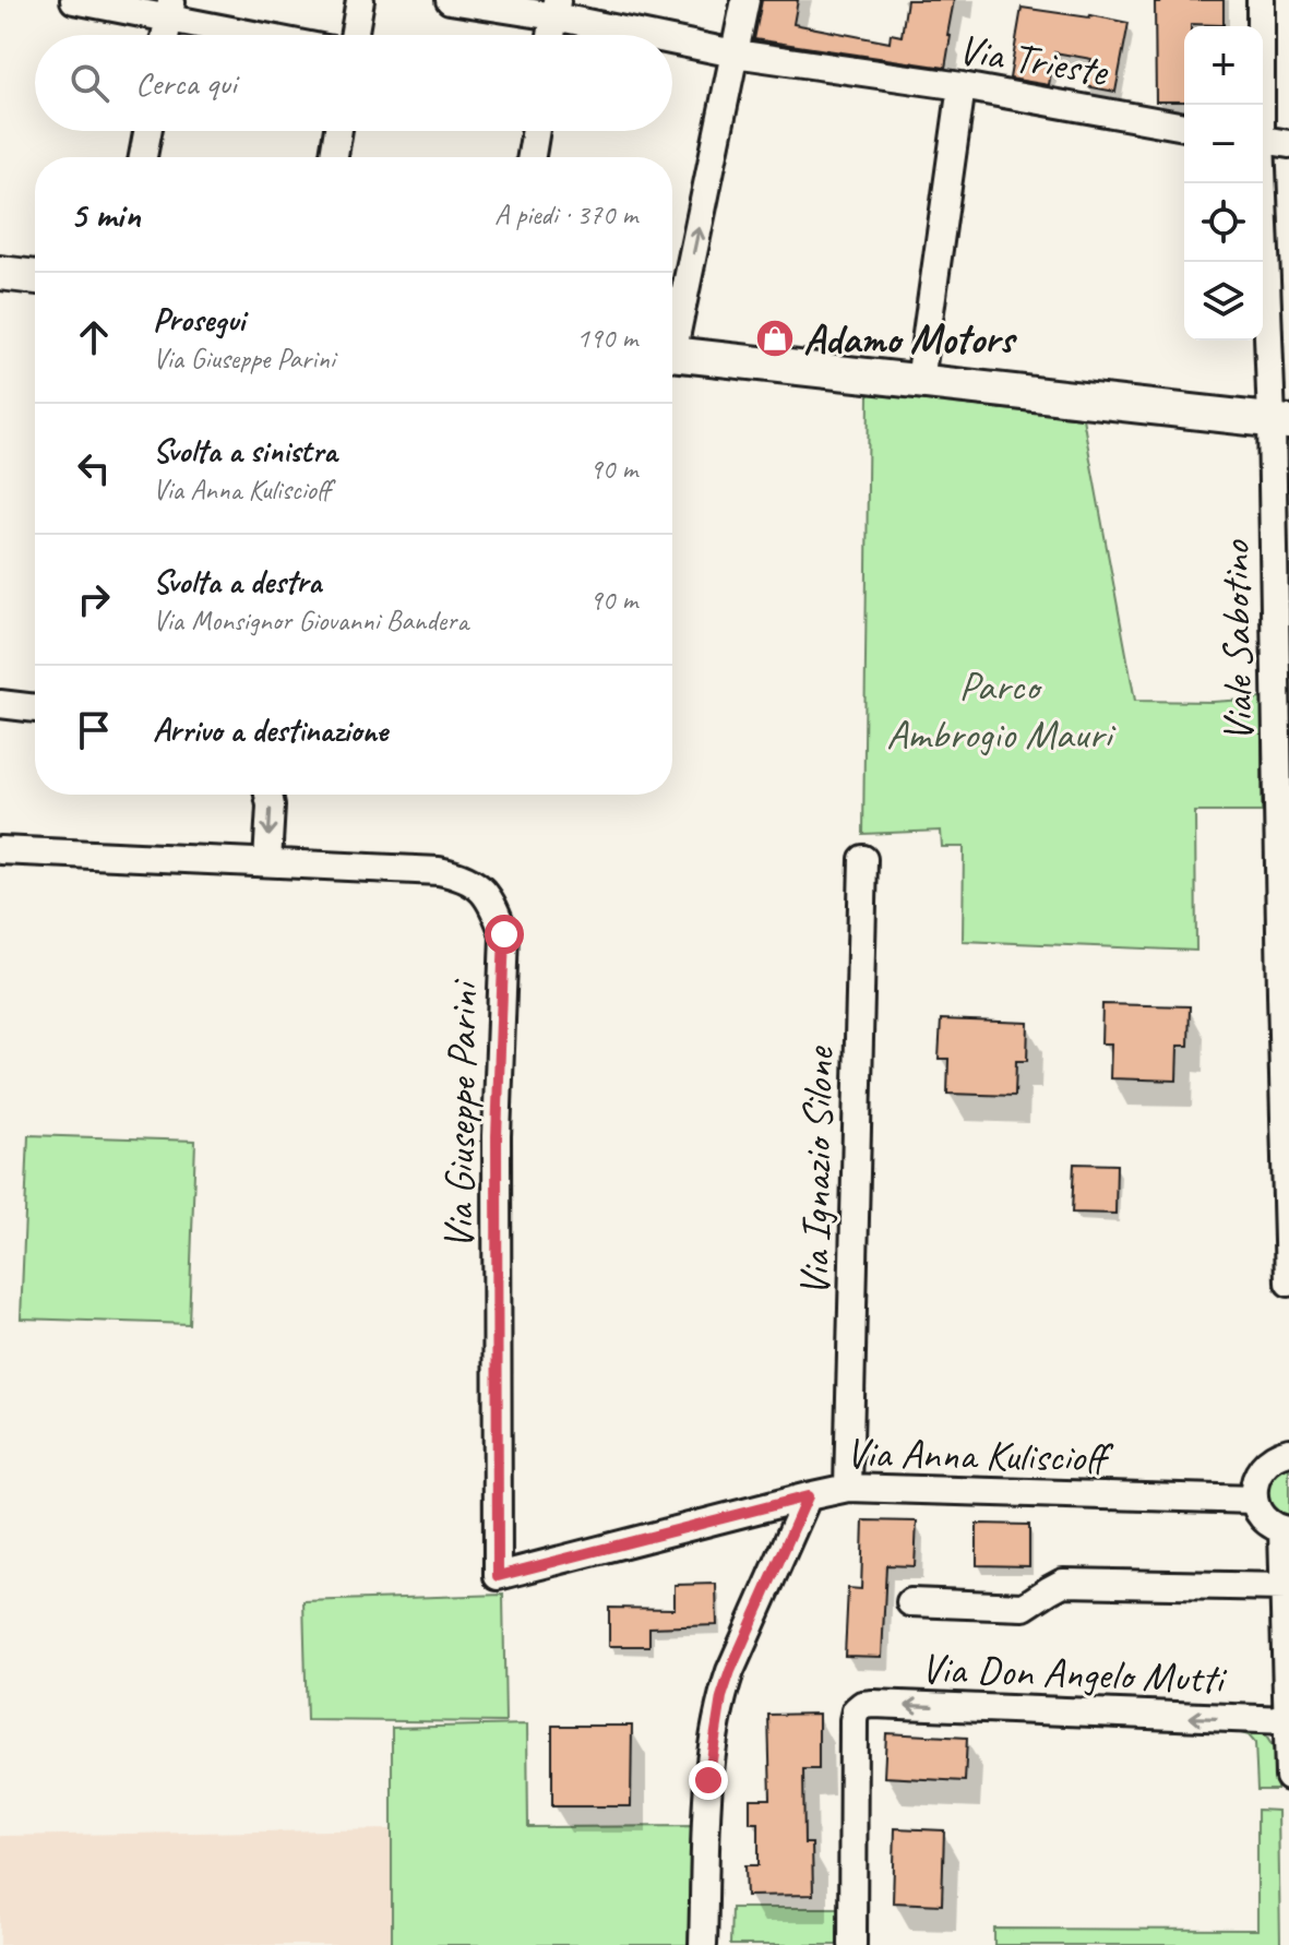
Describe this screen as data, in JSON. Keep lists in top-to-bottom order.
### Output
{
  "streets": {
    "street": [
      "Via Trieste",
      "Viale Sabotino",
      "Via Giuseppe Parini",
      "Via Ignazio Silone",
      "Via Anna Kuliscioff",
      "Via Don Angelo Mutti"
    ]
  },
  "crossings": [
    ["Via Giuseppe Parini", "Via Anna Kuliscioff"],
    ["Via Ignazio Silone", "Via Anna Kuliscioff"]
  ],
  "parks": ["Parco Ambrogio Mauri"],
  "places": {
    "shop": ["Adamo Motors"]
  },
  "page": {
    "map_buttons": ["+", "−"],
    "search": "Cerca qui",
    "heading": ["5 min", "A piedi · 370 m"],
    "list": [
      ["Prosegui", "Via Giuseppe Parini", "190 m"],
      ["Svolta a sinistra", "Via Anna Kuliscioff", "90 m"],
      ["Svolta a destra", "Via Monsignor Giovanni Bandera", "90 m"],
      "Arrivo a destinazione"
    ]
  }
}
